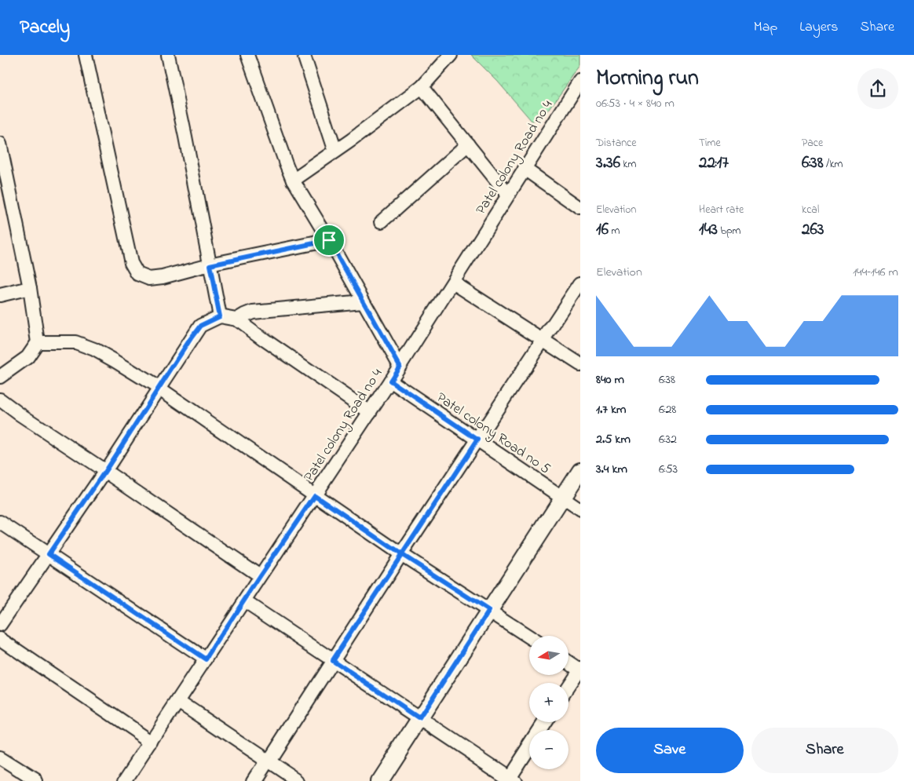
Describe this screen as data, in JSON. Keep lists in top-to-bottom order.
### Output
{
  "streets": {
    "street": ["Patel colony Road no 4", "Patel colony Road no 5"]
  },
  "crossings": [
    ["Patel colony Road no 4", "Patel colony Road no 5"]
  ],
  "north": "left",
  "page": {
    "header": "Pacely",
    "nav": ["Map", "Layers", "Share"],
    "heading": ["Morning run", "06:53 · 4 × 840 m"],
    "stats": [
      ["Distance", "3.36 km"],
      ["Time", "22:17"],
      ["Pace", "6:38 /km"],
      ["Elevation", "16 m"],
      ["Heart rate", "143 bpm"],
      ["kcal", "263"]
    ],
    "chart": ["Elevation", "144–146 m"],
    "list": [
      {
        "name": "840 m",
        "note": "6:38"
      },
      {
        "name": "1.7 km",
        "note": "6:28"
      },
      {
        "name": "2.5 km",
        "note": "6:32"
      },
      {
        "name": "3.4 km",
        "note": "6:53"
      }
    ],
    "map_buttons": ["+", "−"],
    "buttons": ["Save", "Share"]
  }
}
